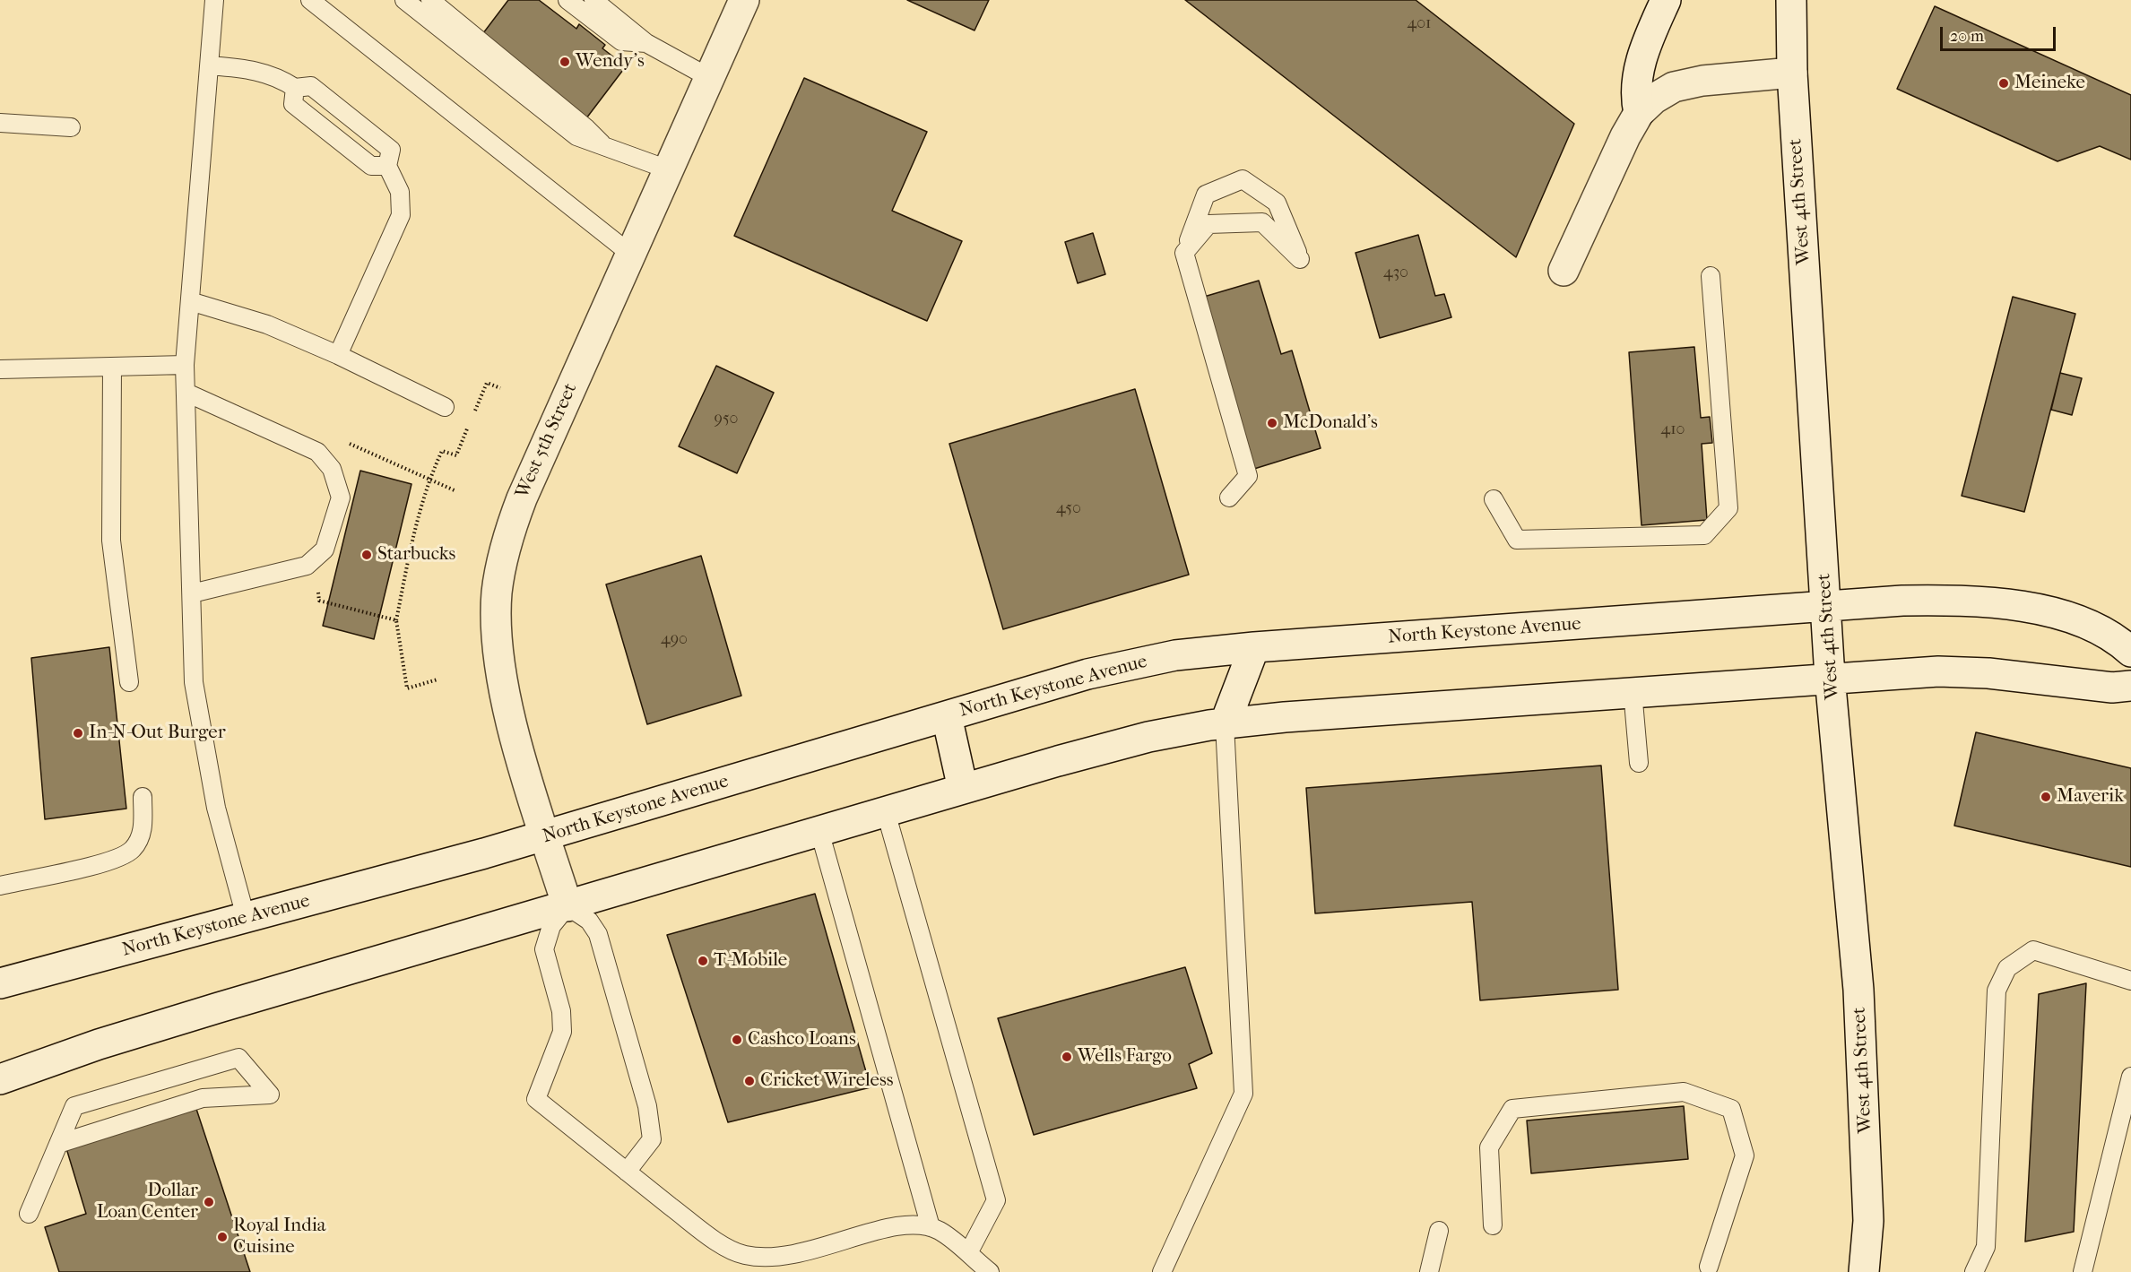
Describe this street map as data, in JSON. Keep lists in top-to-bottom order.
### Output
{
  "streets": {
    "main road": ["West 4th Street", "West 5th Street", "North Keystone Avenue"]
  },
  "crossings": [
    ["West 4th Street", "North Keystone Avenue"],
    ["West 5th Street", "North Keystone Avenue"]
  ],
  "places": [
    "Wendy's",
    "Meineke",
    "McDonald's",
    "Starbucks",
    "In-N-Out Burger",
    "Maverik",
    "T-Mobile",
    "Cashco Loans",
    "Wells Fargo",
    "Cricket Wireless",
    "Dollar Loan Center",
    "Royal India Cuisine"
  ],
  "house_numbers": [
    "401",
    "430",
    "950",
    "410",
    "450",
    "490"
  ],
  "scale_bar": "20 m"
}
